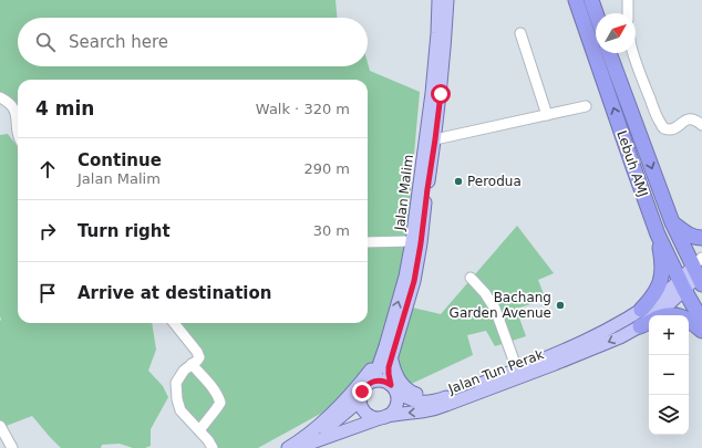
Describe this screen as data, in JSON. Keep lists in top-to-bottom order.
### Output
{
  "streets": {
    "highway": ["Lebuh AMJ"],
    "main road": ["Jalan Malim", "Jalan Tun Perak"]
  },
  "crossings": [
    ["Lebuh AMJ", "Jalan Tun Perak"],
    ["Jalan Malim", "Jalan Tun Perak"]
  ],
  "places": ["Perodua", "Bachang Garden Avenue"],
  "north": "top right",
  "page": {
    "search": "Search here",
    "heading": ["4 min", "Walk · 320 m"],
    "list": [
      ["Continue", "Jalan Malim", "290 m"],
      ["Turn right", "30 m"],
      "Arrive at destination"
    ],
    "map_buttons": ["+", "−"]
  }
}
